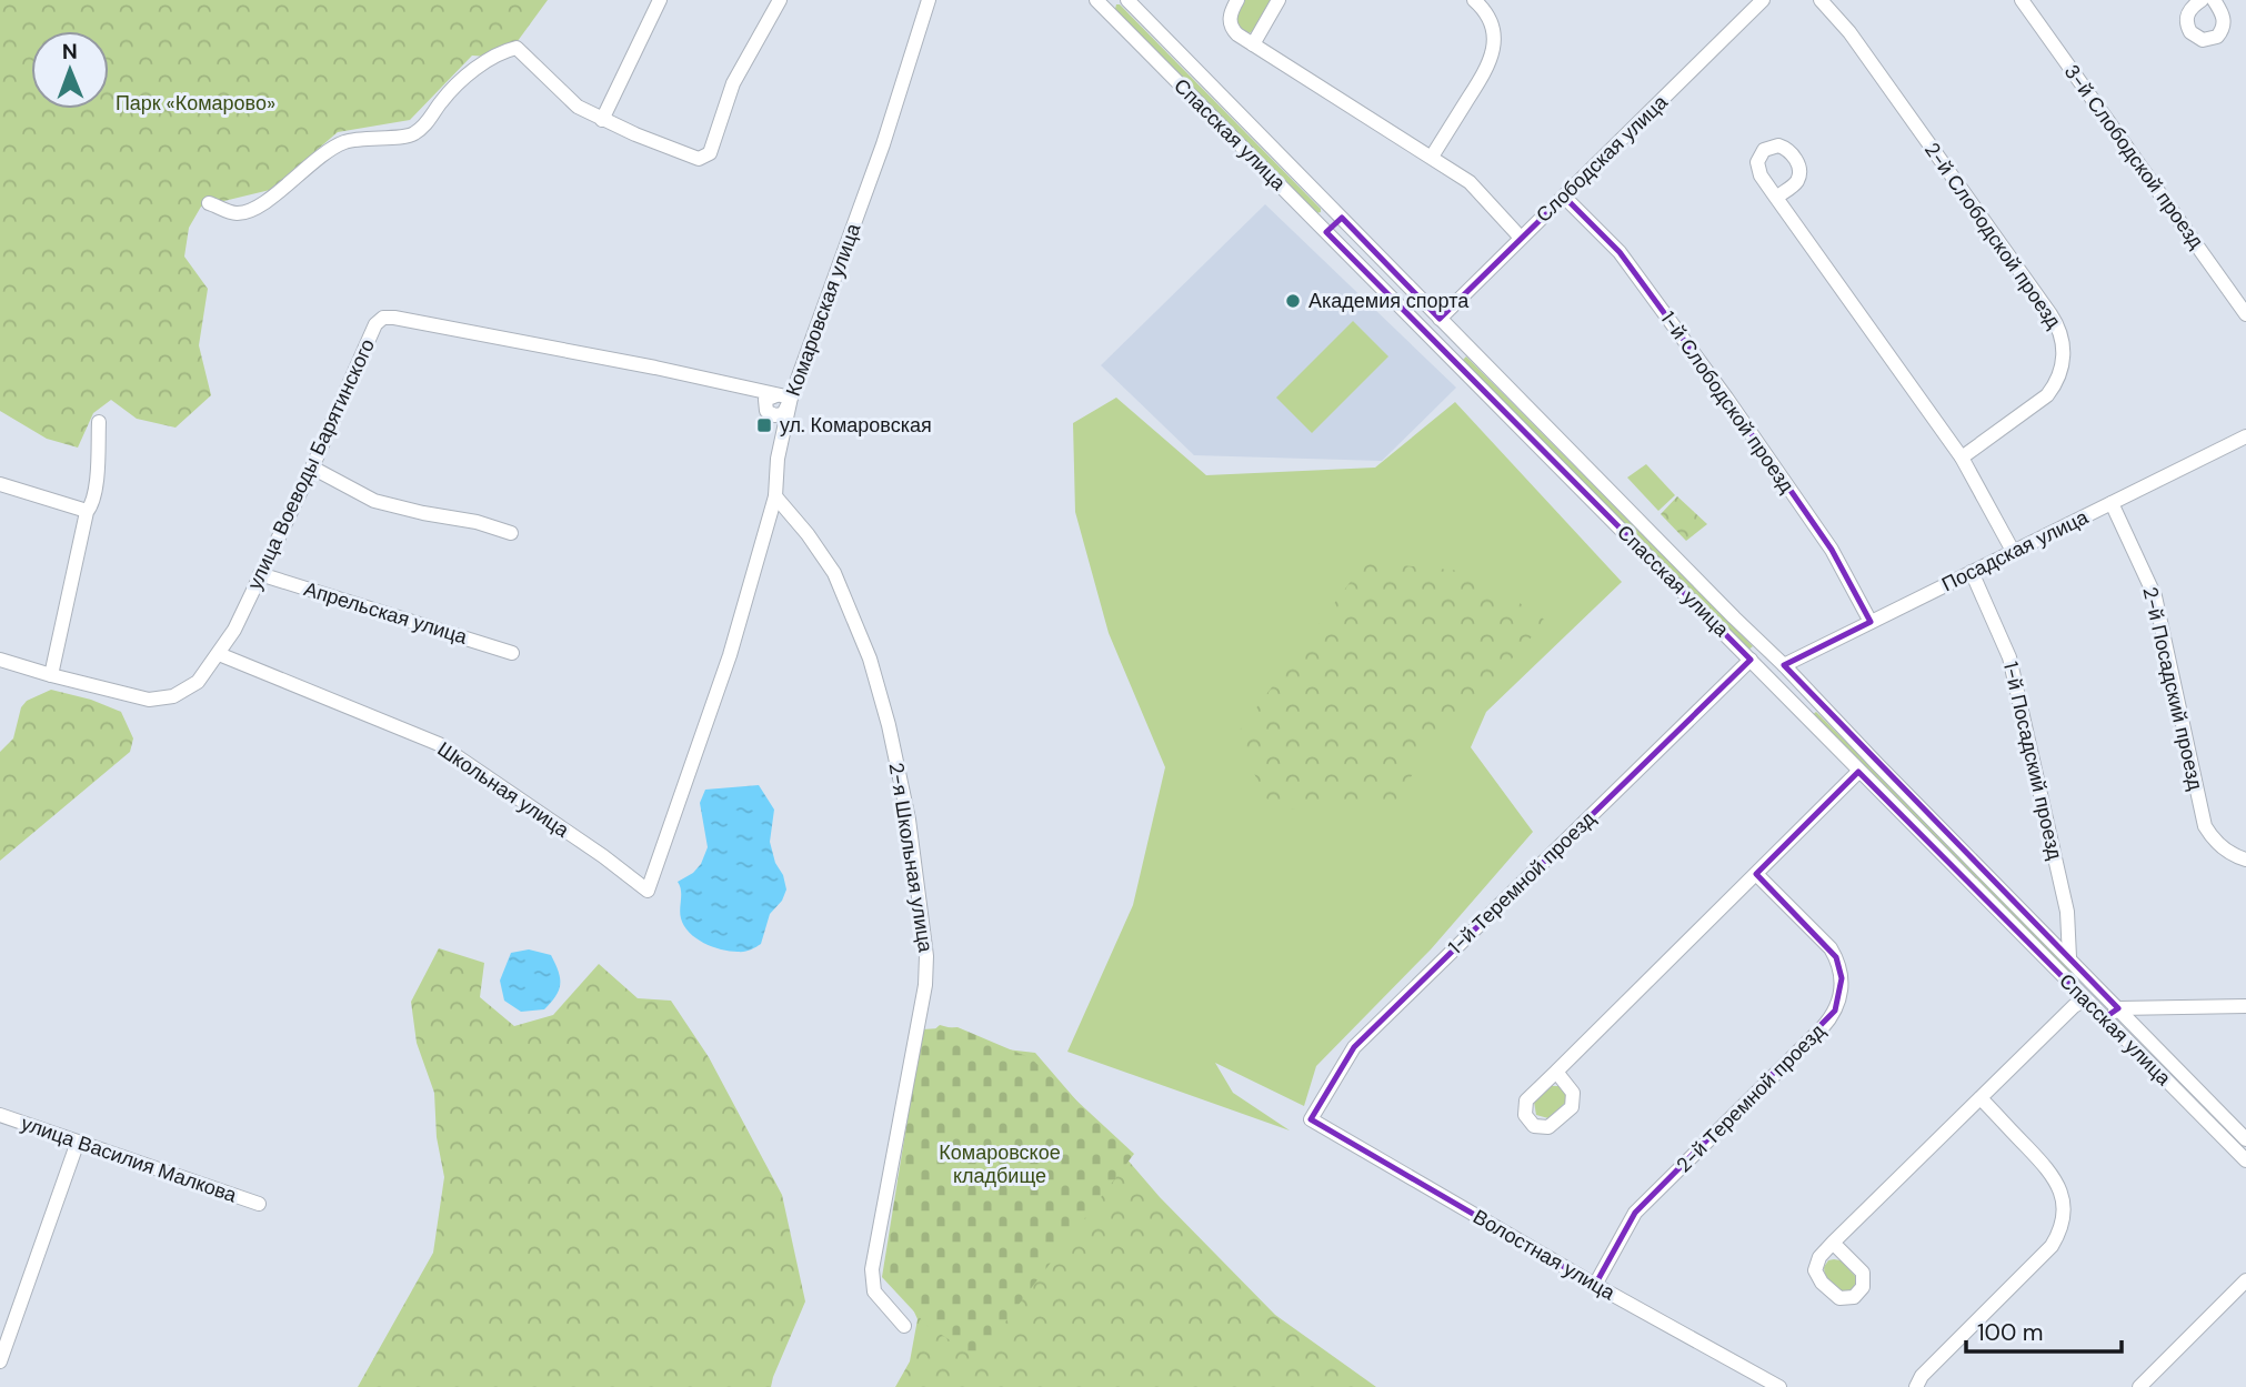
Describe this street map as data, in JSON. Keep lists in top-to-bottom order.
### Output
{
  "streets": {
    "street": [
      "Спасская улица",
      "3-й Слободской проезд",
      "Слободская улица",
      "2-й Слободской проезд",
      "Комаровская улица",
      "1-й Слободской проезд",
      "улица Воеводы Барятинского",
      "Посадская улица",
      "Апрельская улица",
      "2-й Посадский проезд",
      "1-й Посадский проезд",
      "Школьная улица",
      "2-я Школьная улица",
      "1-й Теремной проезд",
      "2-й Теремной проезд",
      "улица Василия Малкова",
      "Волостная улица"
    ]
  },
  "crossings": [
    ["Спасская улица", "Слободская улица"],
    ["Спасская улица", "Посадская улица"],
    ["Спасская улица", "1-й Посадский проезд"],
    ["Спасская улица", "1-й Теремной проезд"],
    ["Слободская улица", "1-й Слободской проезд"],
    ["Комаровская улица", "улица Воеводы Барятинского"],
    ["Комаровская улица", "Школьная улица"],
    ["Комаровская улица", "2-я Школьная улица"],
    ["1-й Слободской проезд", "Посадская улица"],
    ["улица Воеводы Барятинского", "Апрельская улица"],
    ["улица Воеводы Барятинского", "Школьная улица"],
    ["Посадская улица", "2-й Посадский проезд"],
    ["Посадская улица", "1-й Посадский проезд"],
    ["1-й Теремной проезд", "Волостная улица"],
    ["2-й Теремной проезд", "Волостная улица"]
  ],
  "parks": ["Парк «Комарово»", "Комаровское кладбище"],
  "places": {
    "other": ["Академия спорта"],
    "transit": ["ул. Комаровская"]
  },
  "scale_bar": "100 m",
  "north": "top"
}
